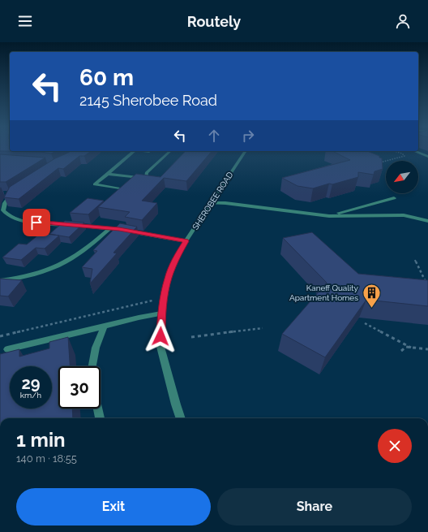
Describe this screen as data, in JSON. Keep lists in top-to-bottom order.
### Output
{
  "streets": {
    "street": ["SHEROBEE ROAD"]
  },
  "places": {
    "building": ["Kaneff Quality Apartment Homes"]
  },
  "north": "bottom left",
  "page": {
    "header": "Routely",
    "turn": ["60 m", "2145 Sherobee Road"],
    "speed": "29 km/h",
    "limit": "30",
    "heading": ["1 min", "140 m · 18:55"],
    "buttons": ["Exit", "Share"]
  }
}
